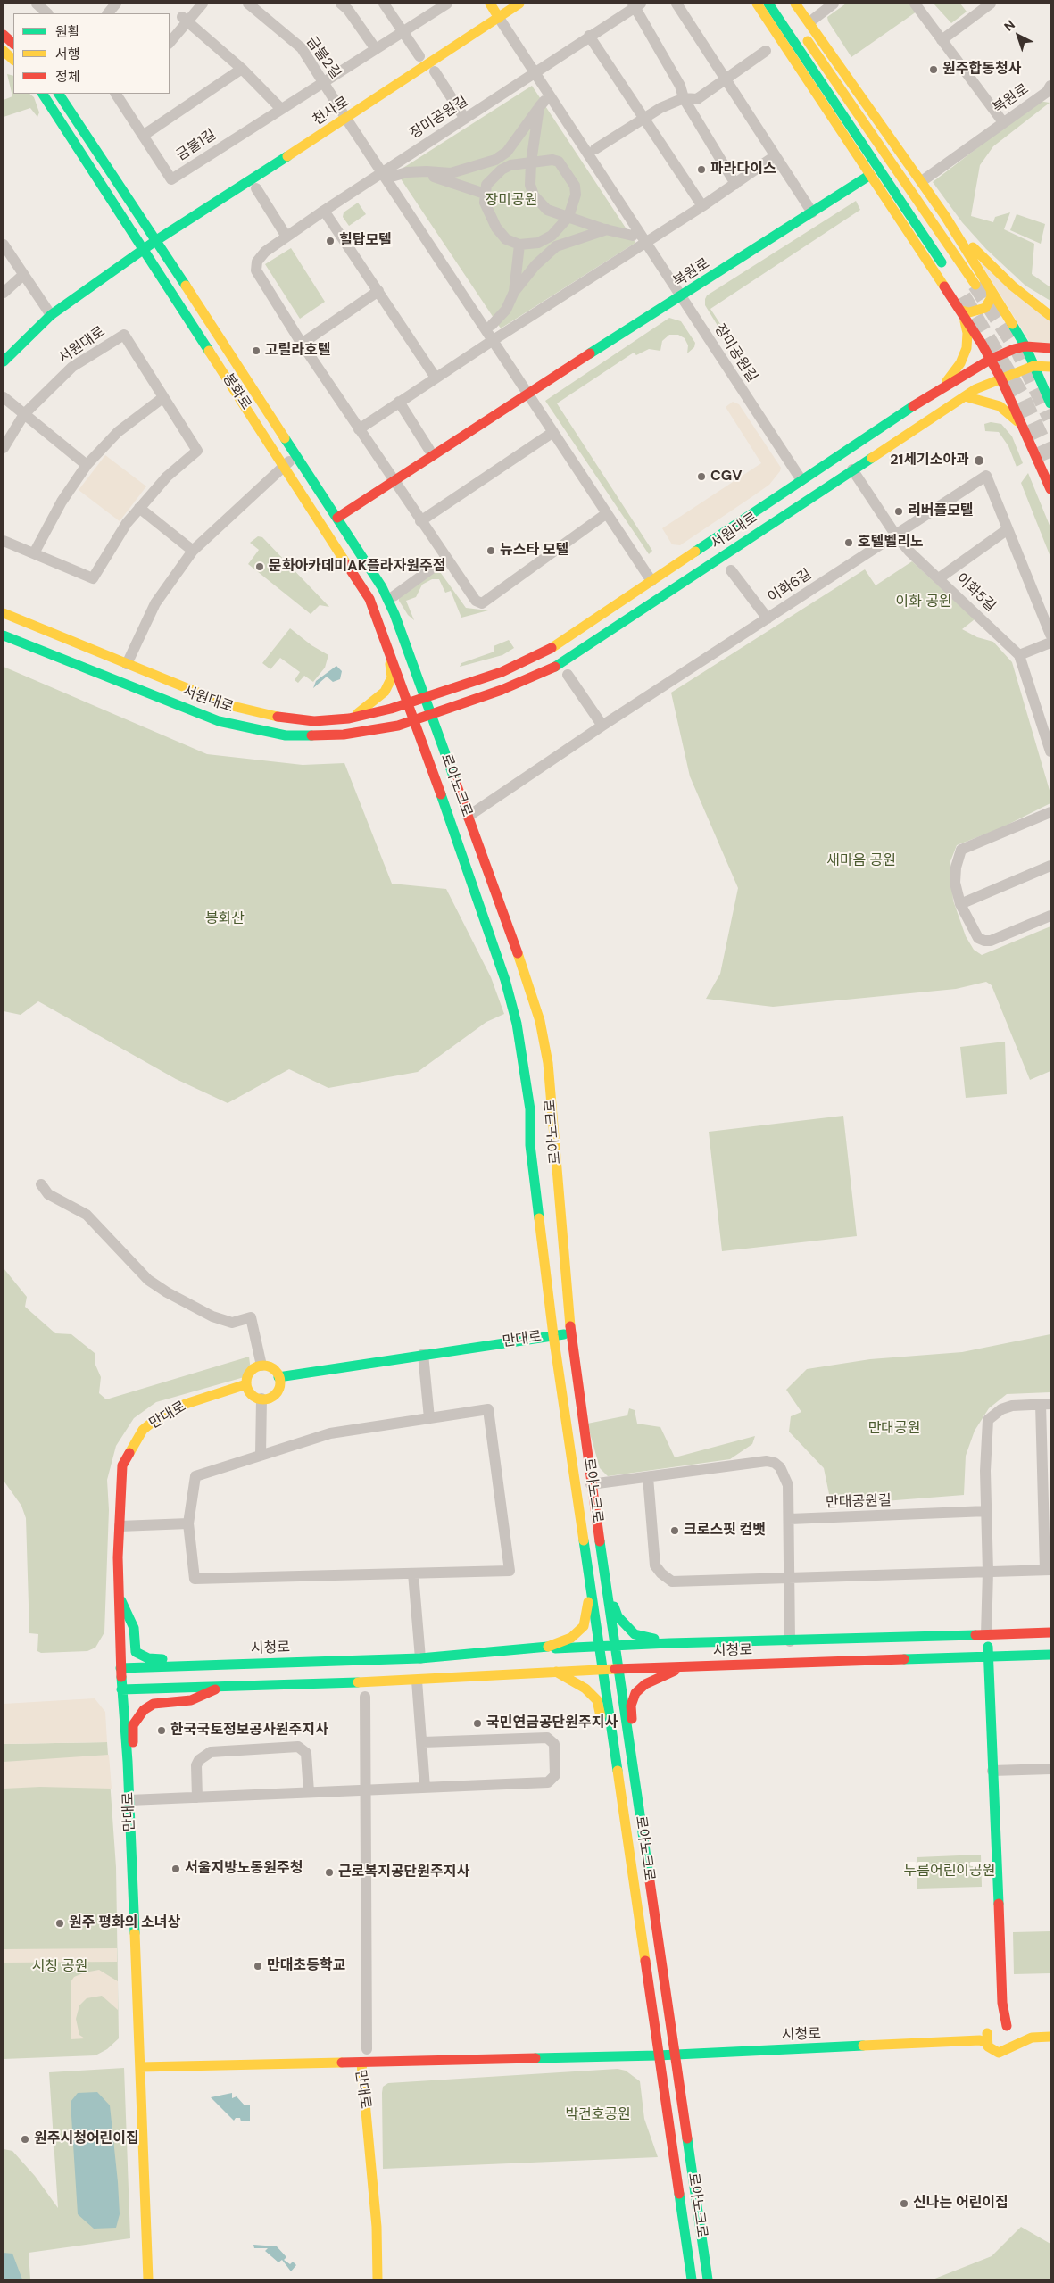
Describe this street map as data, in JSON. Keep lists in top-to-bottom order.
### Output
{
  "streets": {
    "street": [
      "금불2길",
      "북원로",
      "천사로",
      "장미공원길",
      "금불1길",
      "서원대로",
      "봉화로",
      "이화6길",
      "이화5길",
      "로아노크로",
      "만대로",
      "만대공원길",
      "시청로"
    ]
  },
  "crossings": [
    ["금불2길", "천사로"],
    ["금불2길", "금불1길"],
    ["북원로", "장미공원길"],
    ["천사로", "장미공원길"],
    ["천사로", "봉화로"],
    ["장미공원길", "서원대로"],
    ["서원대로", "봉화로"],
    ["서원대로", "이화5길"],
    ["서원대로", "로아노크로"],
    ["봉화로", "로아노크로"],
    ["이화6길", "이화5길"],
    ["이화6길", "로아노크로"],
    ["로아노크로", "만대로"],
    ["로아노크로", "시청로"],
    ["만대로", "시청로"]
  ],
  "parks": [
    "장미공원",
    "이화 공원",
    "새마음 공원",
    "봉화산",
    "만대공원",
    "두름어린이공원",
    "시청 공원",
    "박건호공원"
  ],
  "places": [
    "원주합동청사",
    "파라다이스",
    "힐탑모텔",
    "고릴라호텔",
    "21세기소아과",
    "CGV",
    "리버플모텔",
    "호텔벨리노",
    "뉴스타 모텔",
    "문화아카데미AK플라자원주점",
    "크로스핏 컴뱃",
    "국민연금공단원주지사",
    "한국국토정보공사원주지사",
    "서울지방노동원주청",
    "근로복지공단원주지사",
    "원주 평화의 소녀상",
    "만대초등학교",
    "원주시청어린이집",
    "신나는 어린이집"
  ],
  "legend": ["원활", "서행", "정체"],
  "north": "top left"
}
